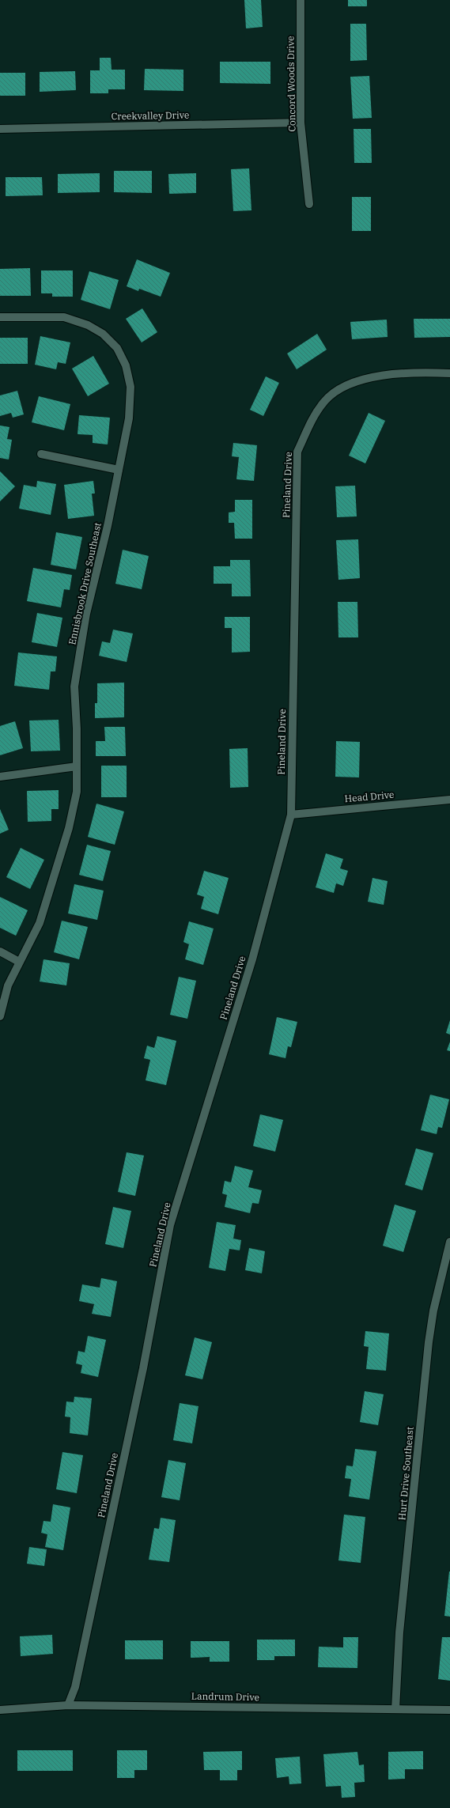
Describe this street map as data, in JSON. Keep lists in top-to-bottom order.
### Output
{
  "streets": {
    "street": [
      "Concord Woods Drive",
      "Creekvalley Drive",
      "Pineland Drive",
      "Ennisbrook Drive Southeast",
      "Head Drive",
      "Hurt Drive Southeast",
      "Landrum Drive"
    ]
  },
  "crossings": [
    ["Concord Woods Drive", "Creekvalley Drive"],
    ["Pineland Drive", "Head Drive"],
    ["Pineland Drive", "Landrum Drive"],
    ["Hurt Drive Southeast", "Landrum Drive"]
  ]
}
